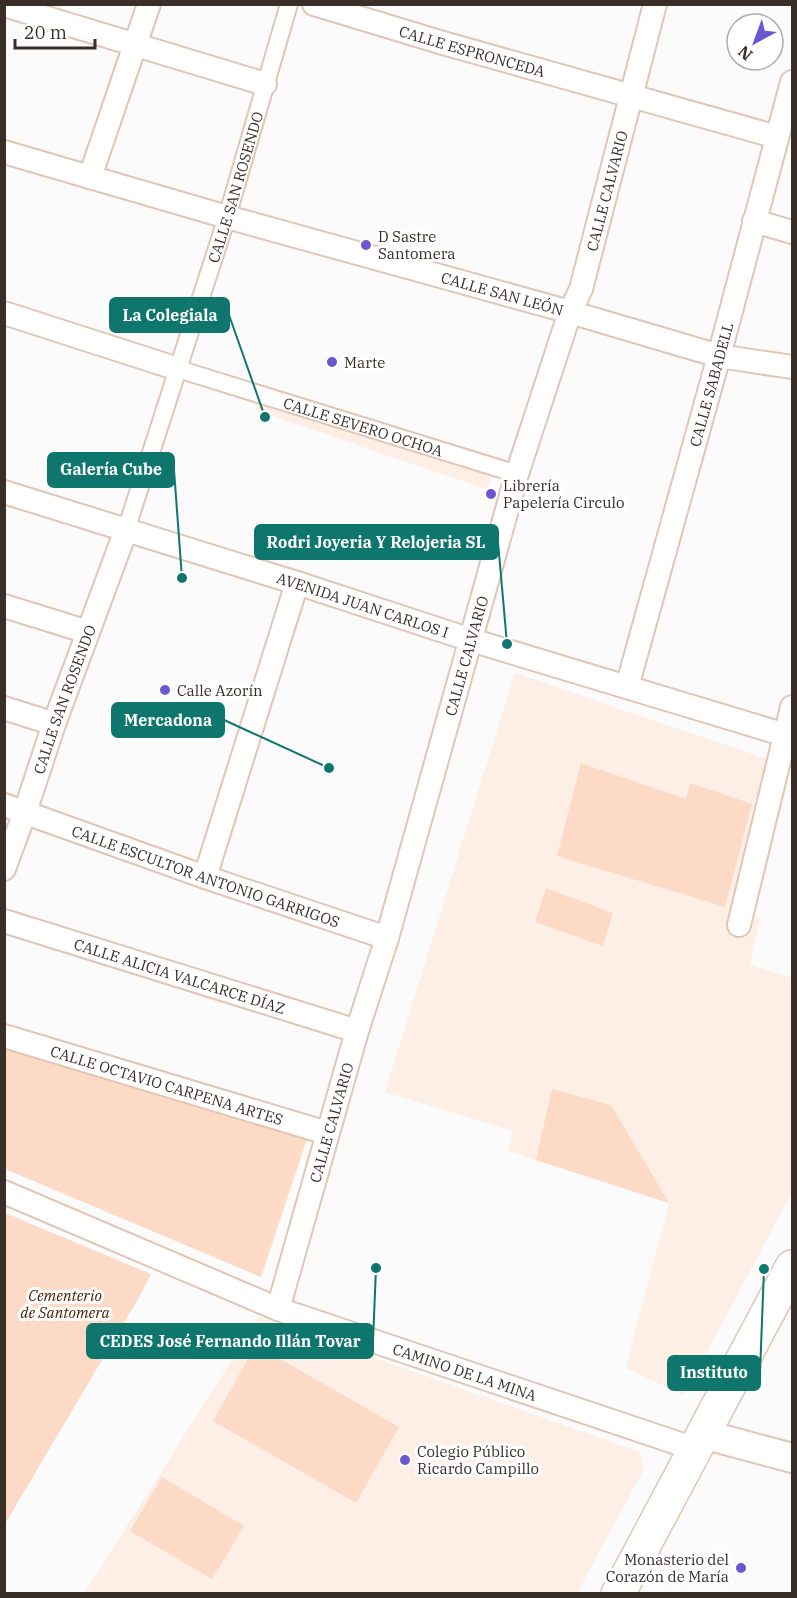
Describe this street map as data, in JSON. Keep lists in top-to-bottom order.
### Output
{
  "streets": {
    "street": [
      "CALLE ESPRONCEDA",
      "CALLE SAN ROSENDO",
      "CALLE CALVARIO",
      "CALLE SAN LEÓN",
      "CALLE SABADELL",
      "CALLE SEVERO OCHOA",
      "AVENIDA JUAN CARLOS I",
      "CALLE ESCULTOR ANTONIO GARRIGOS",
      "CALLE ALICIA VALCARCE DÍAZ",
      "CALLE OCTAVIO CARPENA ARTES",
      "CAMINO DE LA MINA"
    ]
  },
  "crossings": [
    ["CALLE ESPRONCEDA", "CALLE CALVARIO"],
    ["CALLE ESPRONCEDA", "CALLE SABADELL"],
    ["CALLE SAN ROSENDO", "CALLE SAN LEÓN"],
    ["CALLE SAN ROSENDO", "CALLE SEVERO OCHOA"],
    ["CALLE SAN ROSENDO", "AVENIDA JUAN CARLOS I"],
    ["CALLE SAN ROSENDO", "CALLE ESCULTOR ANTONIO GARRIGOS"],
    ["CALLE CALVARIO", "CALLE SAN LEÓN"],
    ["CALLE CALVARIO", "CALLE SEVERO OCHOA"],
    ["CALLE CALVARIO", "AVENIDA JUAN CARLOS I"],
    ["CALLE CALVARIO", "CALLE ESCULTOR ANTONIO GARRIGOS"],
    ["CALLE CALVARIO", "CALLE ALICIA VALCARCE DÍAZ"],
    ["CALLE CALVARIO", "CALLE OCTAVIO CARPENA ARTES"],
    ["CALLE CALVARIO", "CAMINO DE LA MINA"],
    ["CALLE SAN LEÓN", "CALLE SABADELL"],
    ["CALLE SABADELL", "AVENIDA JUAN CARLOS I"]
  ],
  "parks": ["Cementerio de Santomera"],
  "places": [
    "D Sastre Santomera",
    "Marte",
    "La Colegiala",
    "Librería Papelería Circulo",
    "Galería Cube",
    "Rodri Joyeria Y Relojeria SL",
    "Calle Azorín",
    "Mercadona",
    "CEDES José Fernando Illán Tovar",
    "Instituto",
    "Colegio Público Ricardo Campillo",
    "Monasterio del Corazón de María"
  ],
  "scale_bar": "20 m",
  "north": "bottom left"
}
